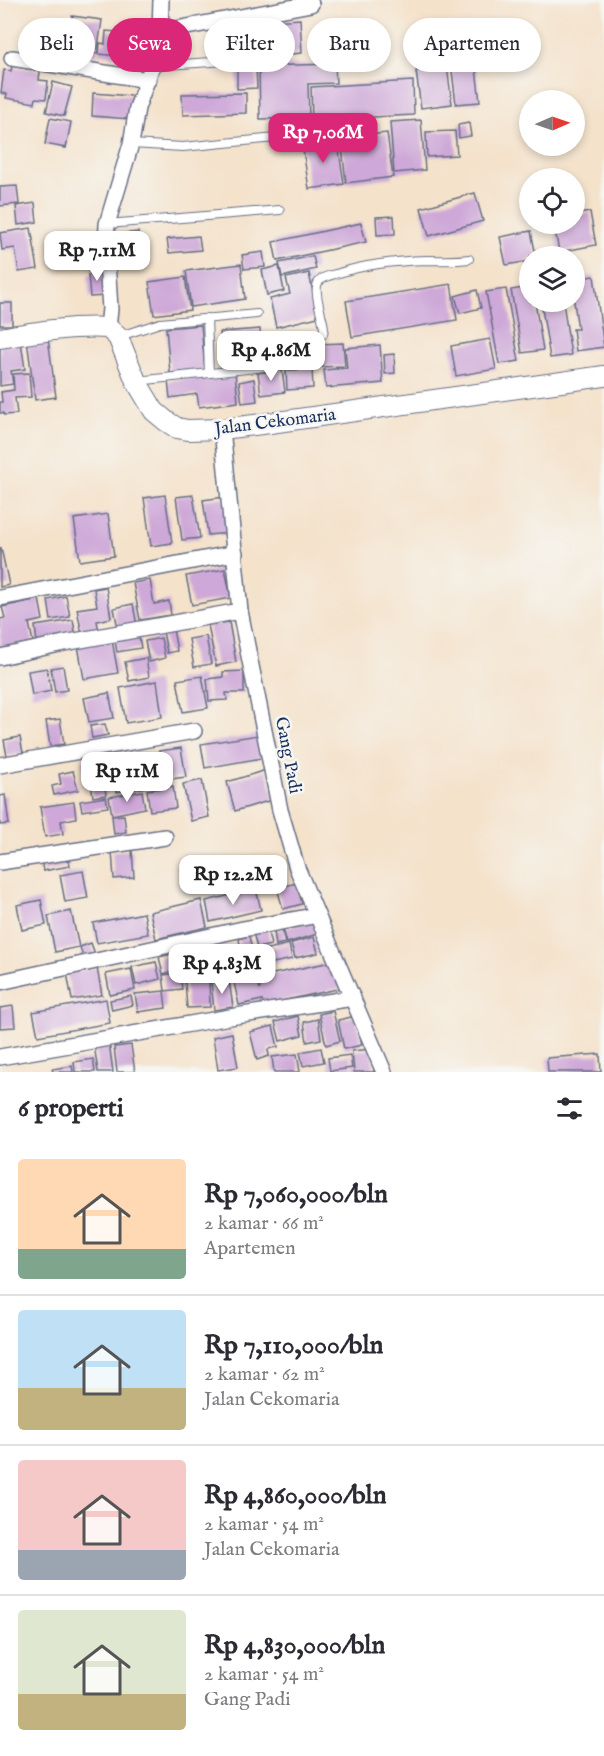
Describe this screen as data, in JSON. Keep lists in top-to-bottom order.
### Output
{
  "streets": {
    "street": ["Jalan Cekomaria", "Gang Padi"]
  },
  "crossings": [
    ["Jalan Cekomaria", "Gang Padi"]
  ],
  "north": "right",
  "page": {
    "chip": [
      "Beli",
      "Sewa",
      "Filter",
      "Baru",
      "Apartemen"
    ],
    "price": [
      "Rp 7.06M",
      "Rp 7.11M",
      "Rp 4.86M",
      "Rp 11M",
      "Rp 12.2M",
      "Rp 4.83M"
    ],
    "heading": "6 properti",
    "list": [
      {
        "name": "Rp 7,060,000/bln",
        "note": "2 kamar · 66 m² · Apartemen"
      },
      {
        "name": "Rp 7,110,000/bln",
        "note": "2 kamar · 62 m² · Jalan Cekomaria"
      },
      {
        "name": "Rp 4,860,000/bln",
        "note": "2 kamar · 54 m² · Jalan Cekomaria"
      },
      {
        "name": "Rp 4,830,000/bln",
        "note": "2 kamar · 54 m² · Gang Padi"
      }
    ]
  }
}
